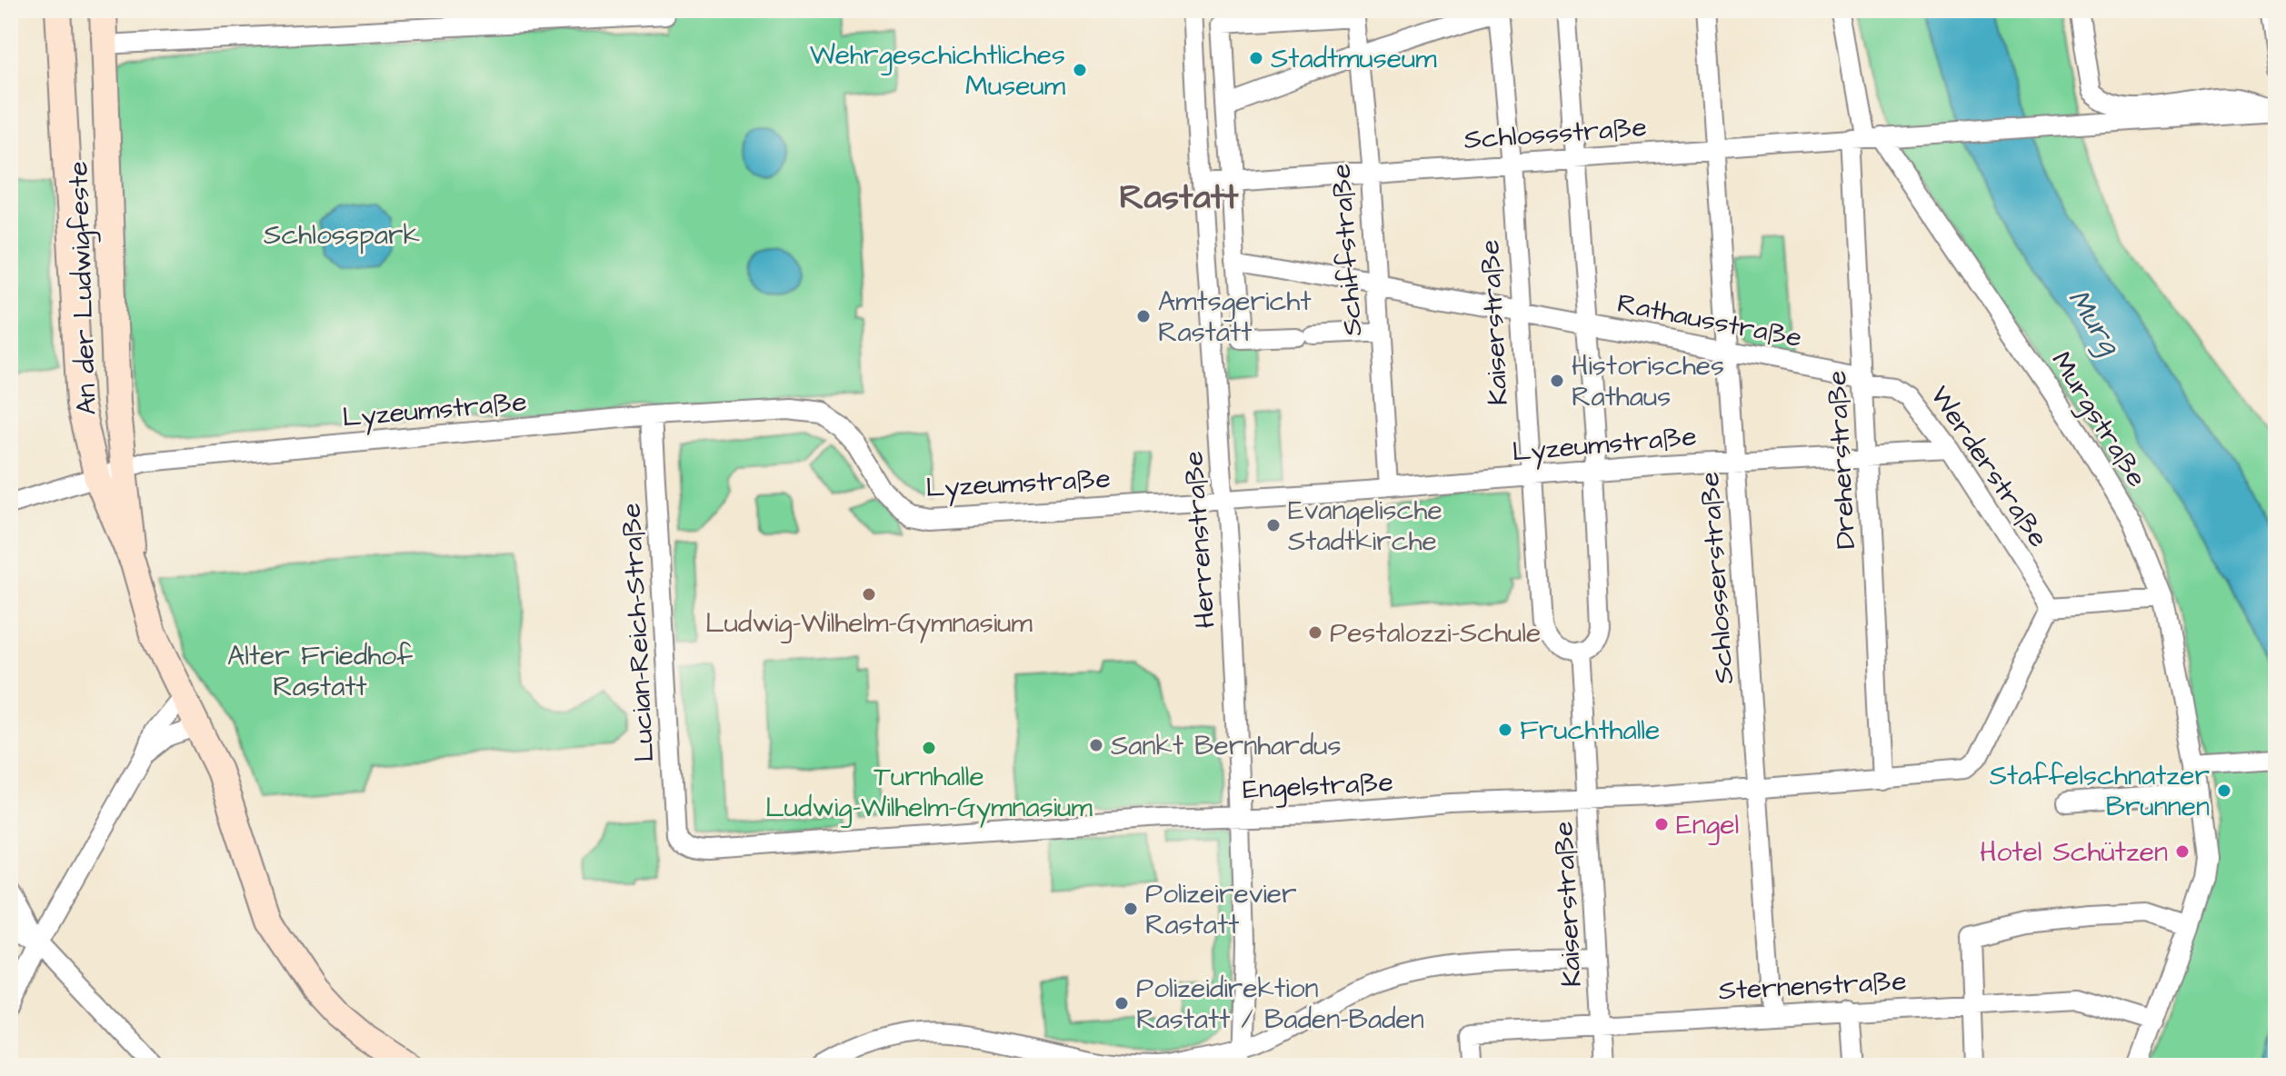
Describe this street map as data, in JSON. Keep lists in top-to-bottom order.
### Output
{
  "streets": {
    "street": [
      "Schlossstraße",
      "Schiffstraße",
      "An der Ludwigfeste",
      "Rathausstraße",
      "Kaiserstraße",
      "Lyzeumstraße",
      "Murgstraße",
      "Dreherstraße",
      "Werderstraße",
      "Herrenstraße",
      "Schlosserstraße",
      "Lucian-Reich-Straße",
      "Engelstraße",
      "Sternenstraße"
    ]
  },
  "crossings": [
    ["Schlossstraße", "Schiffstraße"],
    ["Schlossstraße", "Kaiserstraße"],
    ["Schlossstraße", "Murgstraße"],
    ["Schlossstraße", "Dreherstraße"],
    ["Schlossstraße", "Herrenstraße"],
    ["Schlossstraße", "Schlosserstraße"],
    ["Schiffstraße", "Lyzeumstraße"],
    ["An der Ludwigfeste", "Lyzeumstraße"],
    ["Rathausstraße", "Kaiserstraße"],
    ["Rathausstraße", "Dreherstraße"],
    ["Rathausstraße", "Werderstraße"],
    ["Rathausstraße", "Schlosserstraße"],
    ["Kaiserstraße", "Lyzeumstraße"],
    ["Kaiserstraße", "Engelstraße"],
    ["Kaiserstraße", "Sternenstraße"],
    ["Lyzeumstraße", "Dreherstraße"],
    ["Lyzeumstraße", "Werderstraße"],
    ["Lyzeumstraße", "Herrenstraße"],
    ["Lyzeumstraße", "Schlosserstraße"],
    ["Lyzeumstraße", "Lucian-Reich-Straße"],
    ["Murgstraße", "Dreherstraße"],
    ["Murgstraße", "Sternenstraße"],
    ["Dreherstraße", "Werderstraße"],
    ["Dreherstraße", "Engelstraße"],
    ["Werderstraße", "Engelstraße"],
    ["Herrenstraße", "Engelstraße"],
    ["Schlosserstraße", "Engelstraße"],
    ["Schlosserstraße", "Sternenstraße"],
    ["Lucian-Reich-Straße", "Engelstraße"]
  ],
  "districts": ["Rastatt"],
  "water": ["Murg"],
  "parks": ["Schlosspark", "Alter Friedhof Rastatt"],
  "places": [
    "Stadtmuseum",
    "Wehrgeschichtliches Museum",
    "Amtsgericht Rastatt",
    "Historisches Rathaus",
    "Evangelische Stadtkirche",
    "Ludwig-Wilhelm-Gymnasium",
    "Pestalozzi-Schule",
    "Fruchthalle",
    "Sankt Bernhardus",
    "Turnhalle Ludwig-Wilhelm-Gymnasium",
    "Staffelschnatzer Brunnen",
    "Engel",
    "Hotel Schützen",
    "Polizeirevier Rastatt",
    "Polizeidirektion Rastatt / Baden-Baden"
  ]
}
